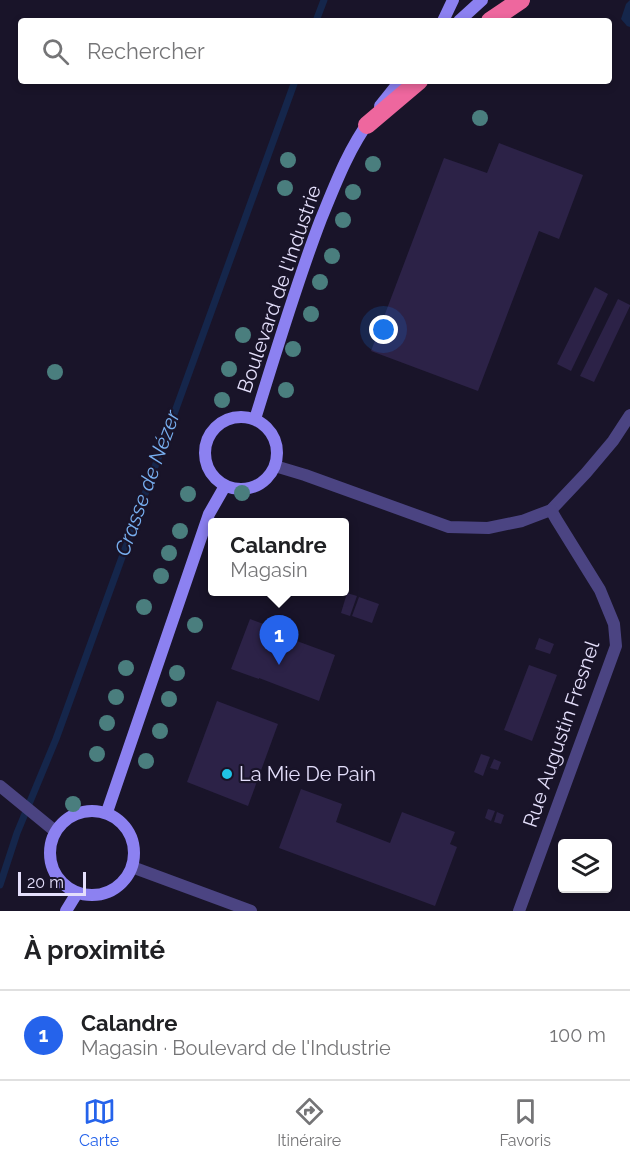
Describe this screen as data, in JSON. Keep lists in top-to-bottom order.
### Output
{
  "streets": {
    "street": ["Boulevard de l'Industrie", "Rue Augustin Fresnel"]
  },
  "water": ["Crasse de Nézer"],
  "places": ["La Mie De Pain"],
  "scale_bar": "20 m",
  "page": {
    "search": "Rechercher",
    "popup": ["Calandre", "Magasin"],
    "pins": "1",
    "scale": "20 m",
    "heading": "À proximité",
    "list": [
      {
        "mark": "1",
        "name": "Calandre",
        "note": "Magasin · Boulevard de l'Industrie",
        "value": "100 m"
      }
    ],
    "nav": ["Carte", "Itinéraire", "Favoris"]
  }
}
